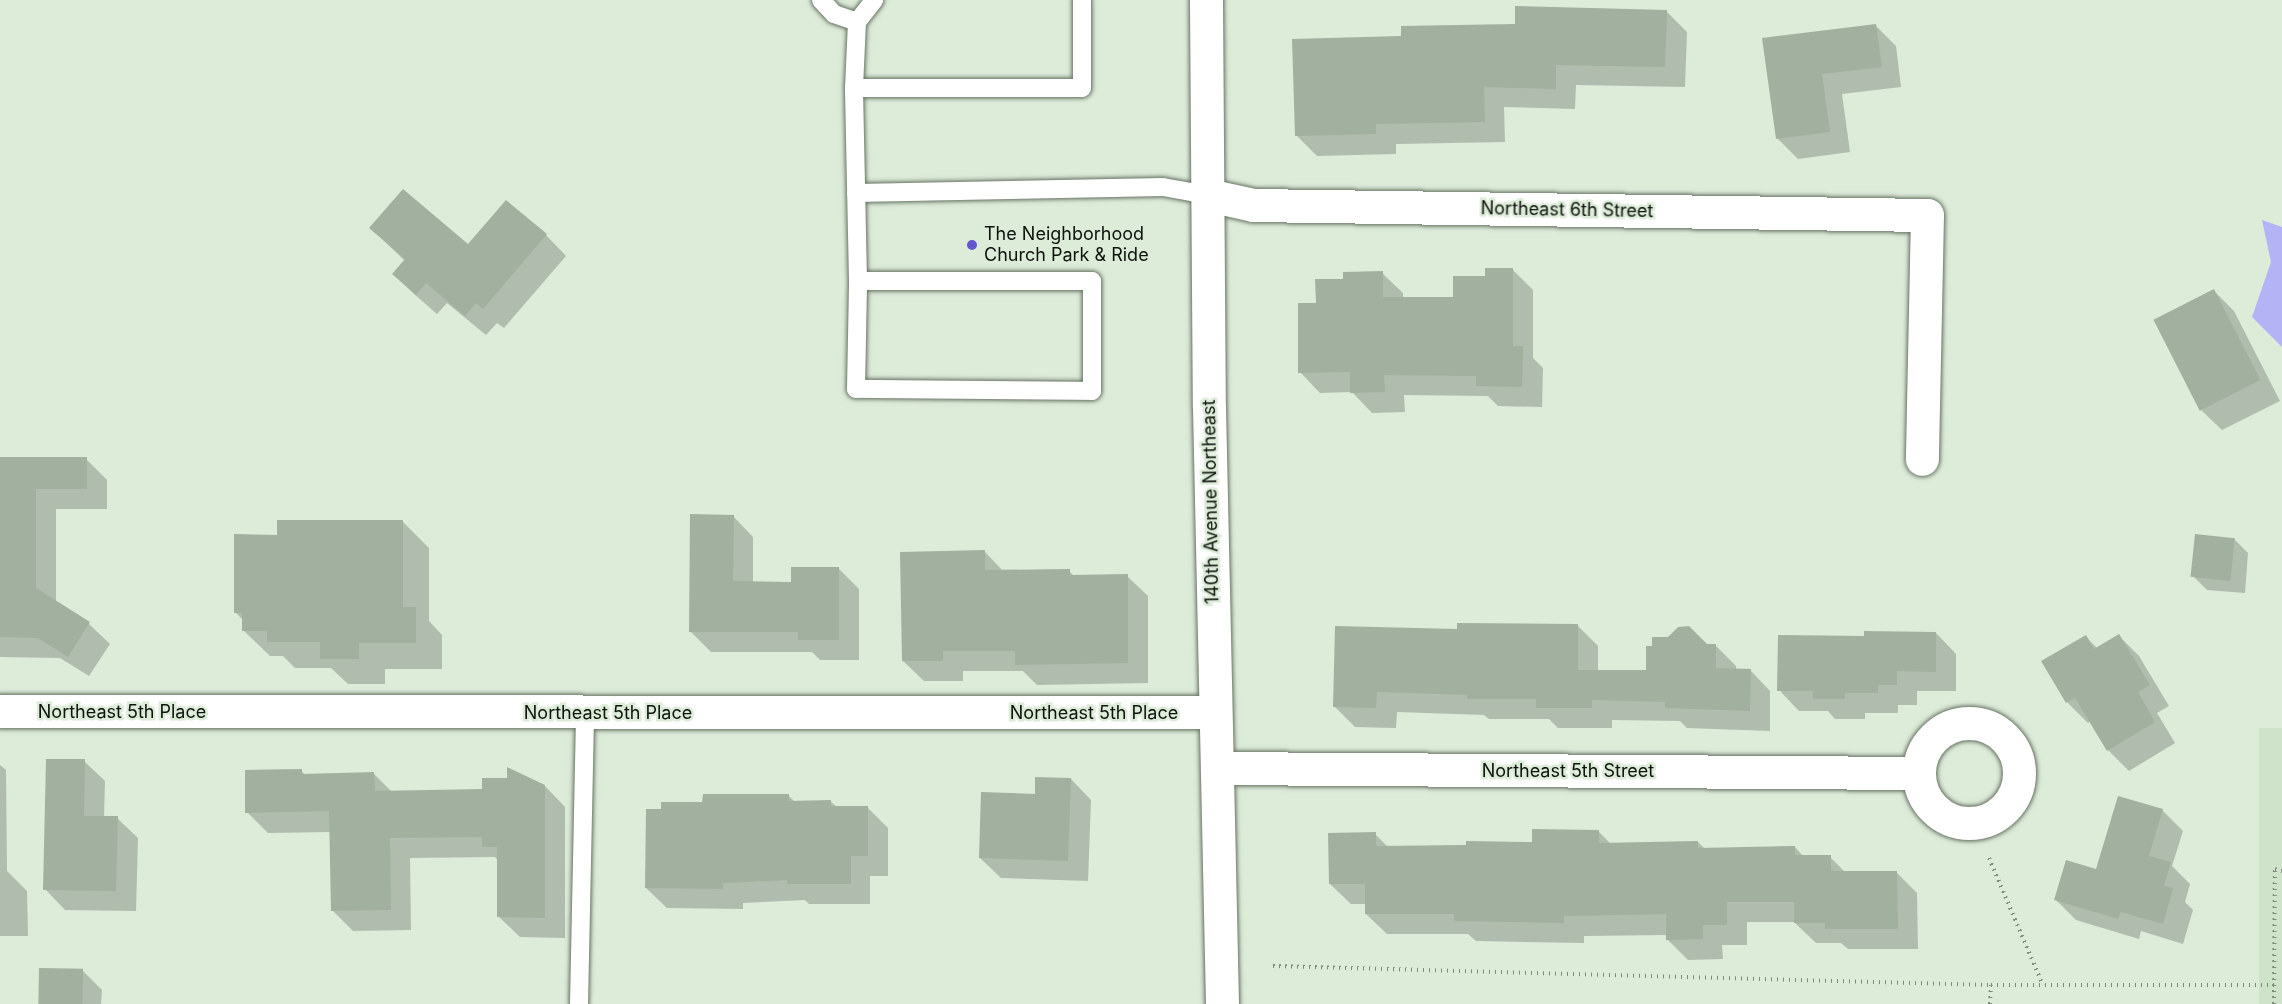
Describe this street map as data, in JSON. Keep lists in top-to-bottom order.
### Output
{
  "streets": {
    "street": [
      "Northeast 6th Street",
      "140th Avenue Northeast",
      "Northeast 5th Place",
      "Northeast 5th Street"
    ]
  },
  "crossings": [
    ["Northeast 6th Street", "140th Avenue Northeast"],
    ["140th Avenue Northeast", "Northeast 5th Place"],
    ["140th Avenue Northeast", "Northeast 5th Street"]
  ],
  "places": ["The Neighborhood Church Park & Ride"]
}
